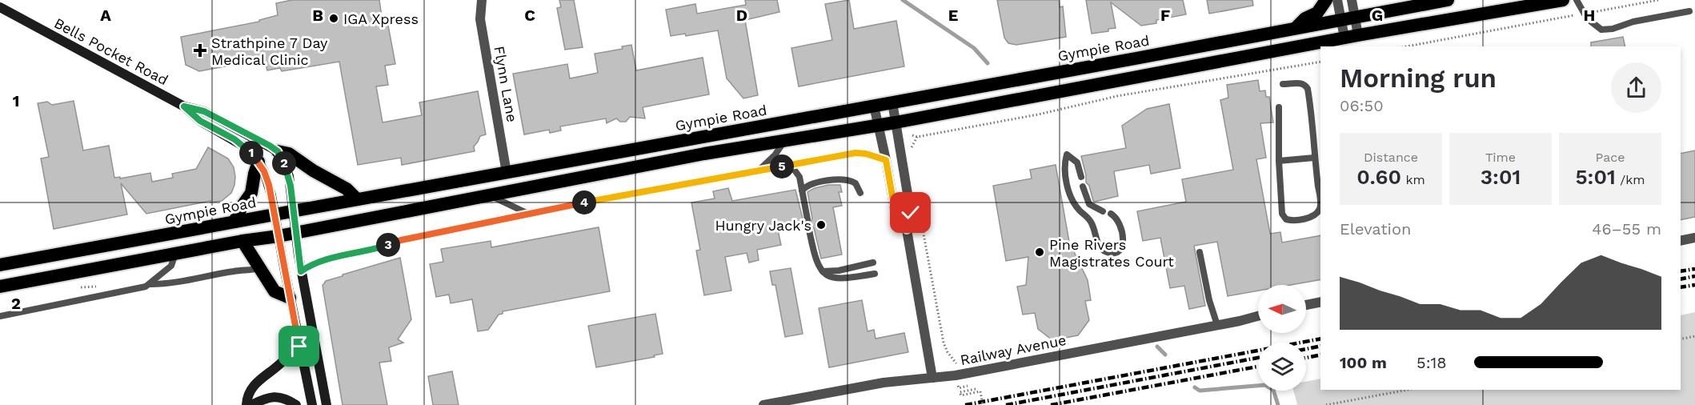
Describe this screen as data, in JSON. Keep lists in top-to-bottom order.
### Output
{
  "streets": {
    "highway": ["Gympie Road"],
    "main road": ["Bells Pocket Road"],
    "street": ["Flynn Lane", "Railway Avenue"]
  },
  "crossings": [
    ["Gympie Road", "Bells Pocket Road"],
    ["Gympie Road", "Flynn Lane"]
  ],
  "places": {
    "other": ["IGA Xpress", "Hungry Jack's", "Pine Rivers Magistrates Court"],
    "health": ["Strathpine 7 Day Medical Clinic"]
  },
  "north": "left",
  "page": {
    "heading": ["Morning run", "06:50"],
    "stats": [
      ["Distance", "0.60 km"],
      ["Time", "3:01"],
      ["Pace", "5:01 /km"]
    ],
    "pins": [
      "1",
      "2",
      "5",
      "4",
      "3"
    ],
    "chart": ["Elevation", "46–55 m"],
    "list": [
      {
        "name": "100 m",
        "note": "5:18"
      }
    ]
  },
  "grid": {
    "columns": [
      "A",
      "B",
      "C",
      "D",
      "E",
      "F",
      "G",
      "H"
    ],
    "rows": ["1", "2"]
  }
}
